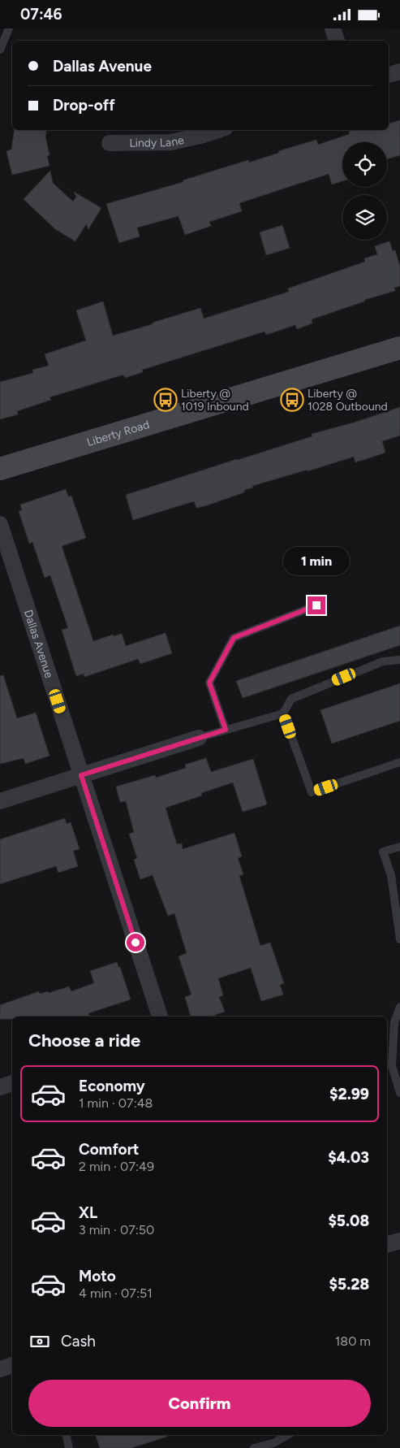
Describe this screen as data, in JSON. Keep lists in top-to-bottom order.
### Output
{
  "streets": {
    "main road": ["Liberty Road"],
    "street": ["Lindy Lane", "Dallas Avenue"]
  },
  "places": {
    "bus stop": ["Liberty @ 1019 Inbound", "Liberty @ 1028 Outbound"]
  },
  "page": {
    "status": "07:46",
    "banner": ["Dallas Avenue", "Drop-off"],
    "bubble": "1 min",
    "heading": "Choose a ride",
    "list": [
      {
        "name": "Economy",
        "note": "1 min · 07:48",
        "value": "$2.99"
      },
      {
        "name": "Comfort",
        "note": "2 min · 07:49",
        "value": "$4.03"
      },
      {
        "name": "XL",
        "note": "3 min · 07:50",
        "value": "$5.08"
      },
      {
        "name": "Moto",
        "note": "4 min · 07:51",
        "value": "$5.28"
      }
    ],
    "pay": ["Cash", "180 m"],
    "buttons": "Confirm"
  }
}
